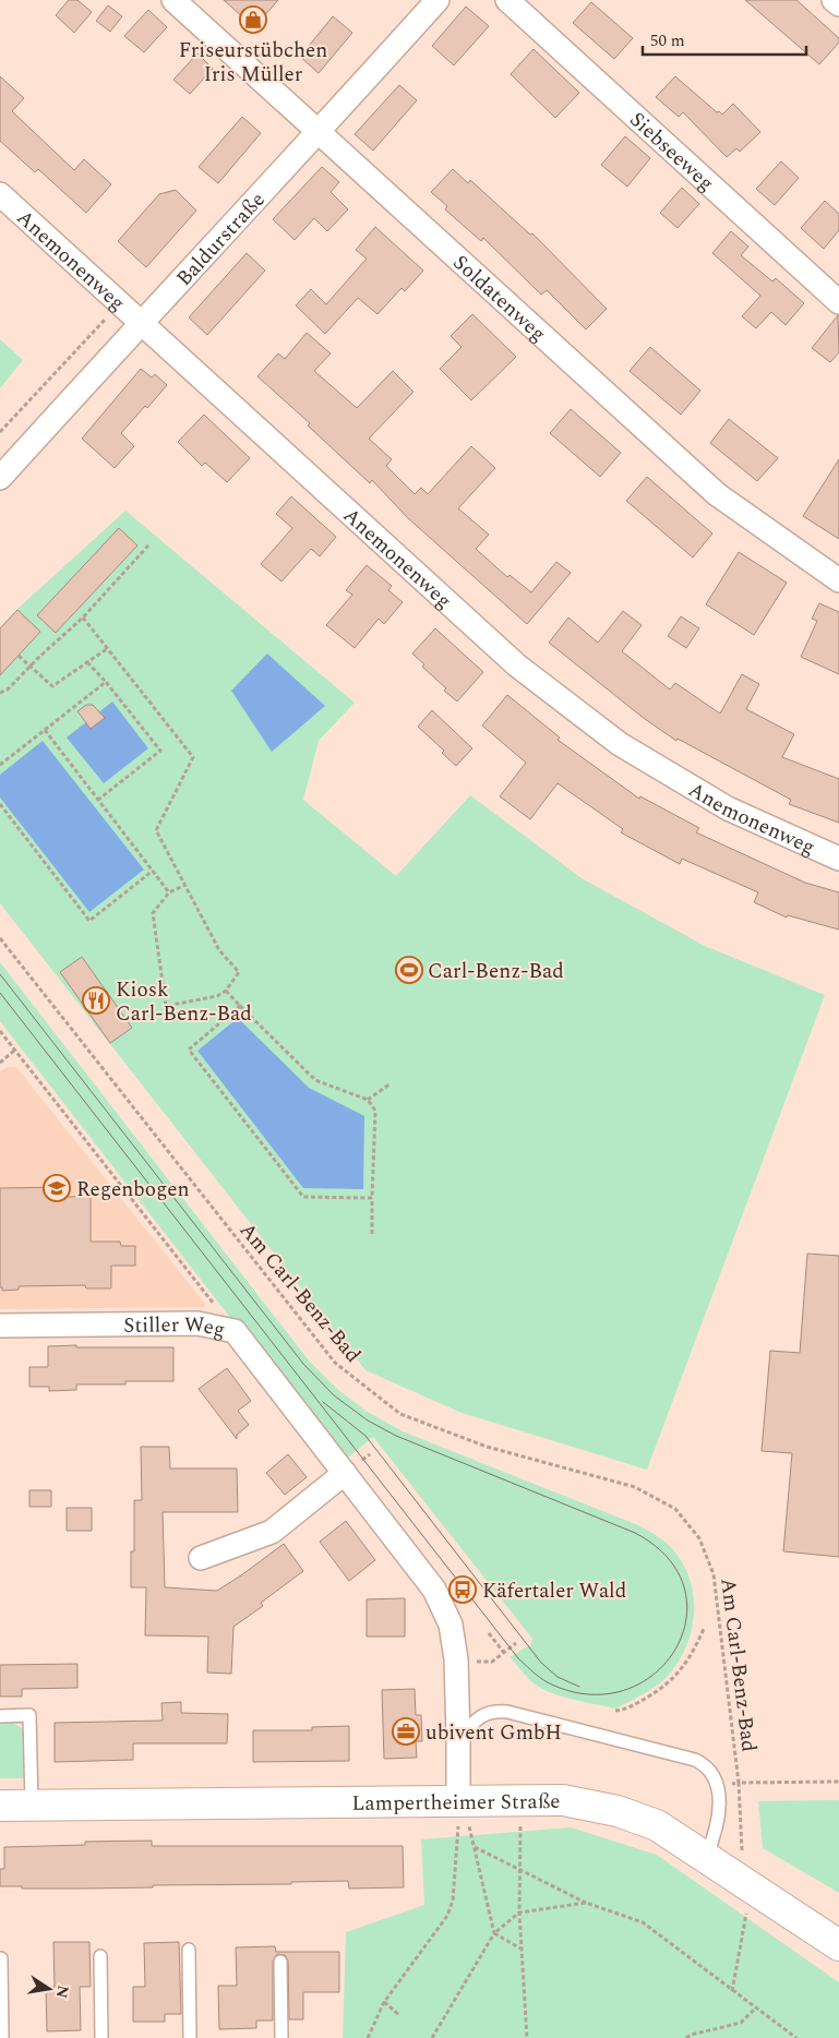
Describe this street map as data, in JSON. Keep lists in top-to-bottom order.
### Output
{
  "streets": {
    "street": [
      "Siebseeweg",
      "Baldurstraße",
      "Anemonenweg",
      "Soldatenweg",
      "Stiller Weg",
      "Lampertheimer Straße"
    ],
    "path": ["Am Carl-Benz-Bad"]
  },
  "crossings": [
    ["Baldurstraße", "Anemonenweg"],
    ["Baldurstraße", "Soldatenweg"],
    ["Stiller Weg", "Lampertheimer Straße"]
  ],
  "places": {
    "shop": ["Friseurstübchen Iris Müller"],
    "sports": ["Carl-Benz-Bad"],
    "restaurant": ["Kiosk Carl-Benz-Bad"],
    "school or university": ["Regenbogen"],
    "bus stop": ["Käfertaler Wald"],
    "office": ["ubivent GmbH"]
  },
  "scale_bar": "50 m",
  "north": "right"
}
